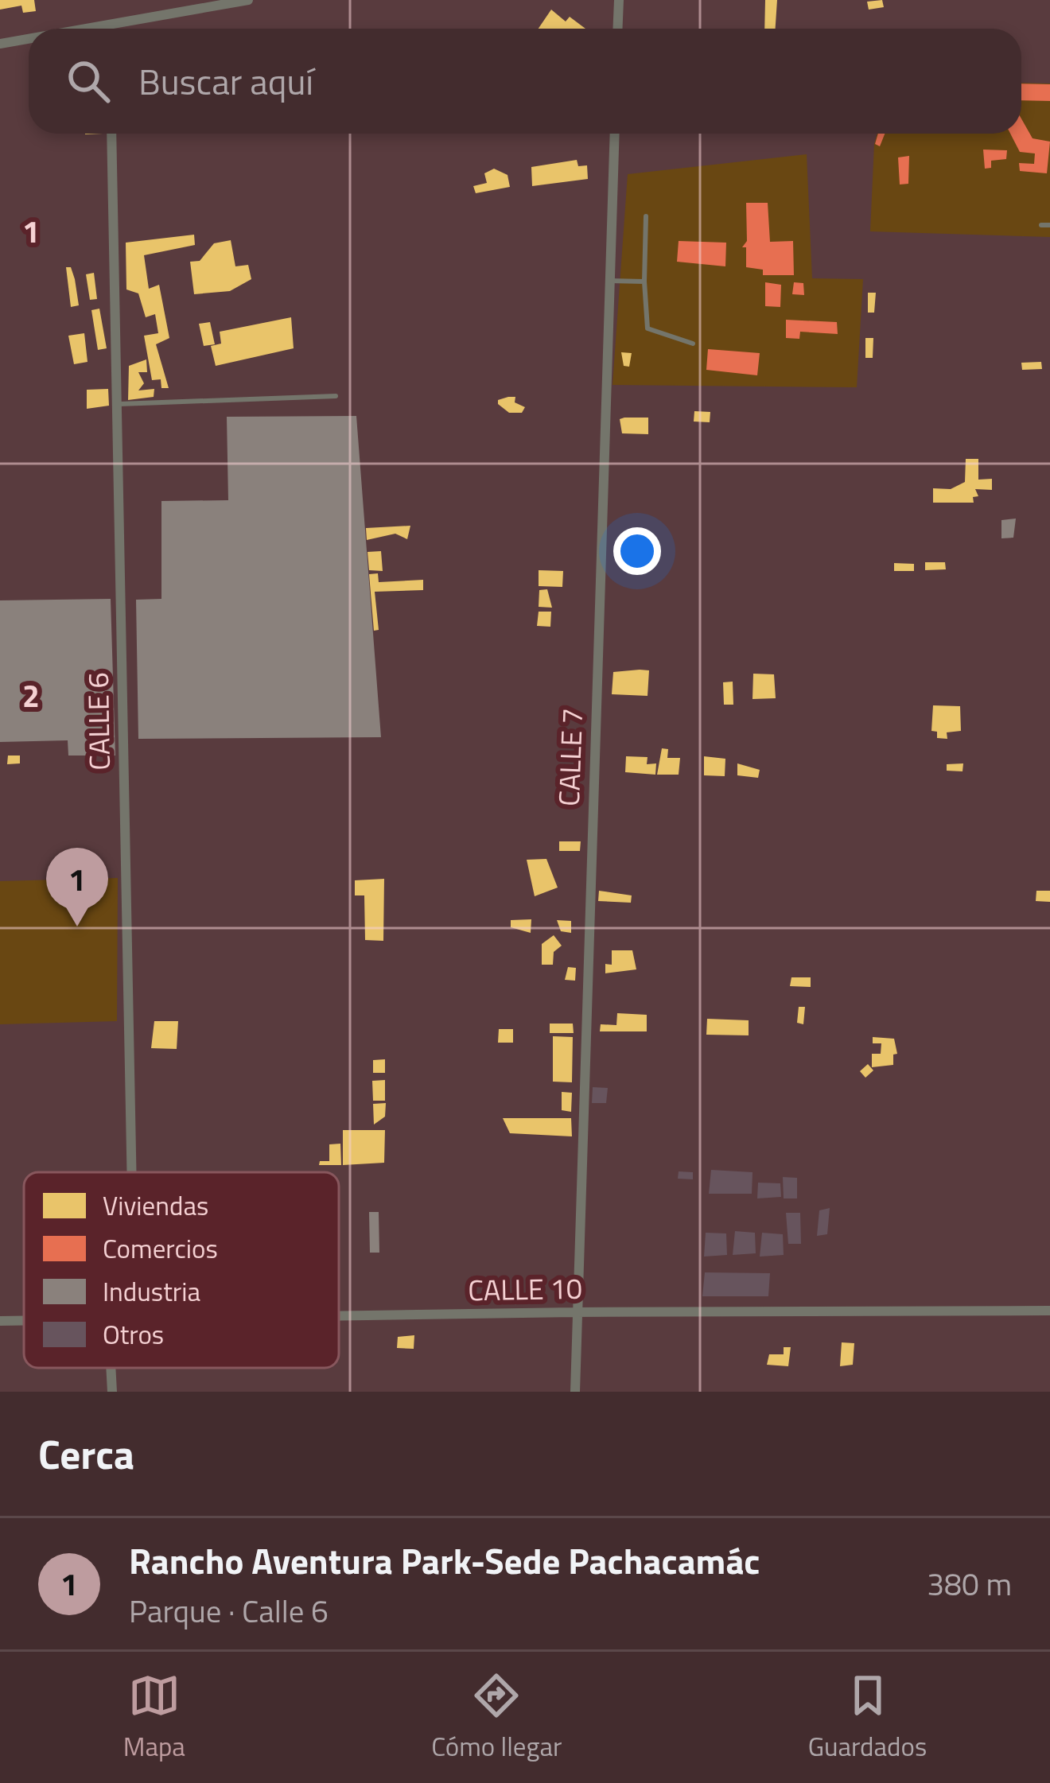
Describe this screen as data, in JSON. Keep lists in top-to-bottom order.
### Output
{
  "streets": {
    "street": ["CALLE 6", "CALLE 7", "CALLE 10"]
  },
  "crossings": [
    ["CALLE 7", "CALLE 10"]
  ],
  "legend": [
    "Viviendas",
    "Comercios",
    "Industria",
    "Otros"
  ],
  "page": {
    "search": "Buscar aquí",
    "pins": "1",
    "heading": "Cerca",
    "list": [
      {
        "mark": "1",
        "name": "Rancho Aventura Park-Sede Pachacamác",
        "note": "Parque · Calle 6",
        "value": "380 m"
      }
    ],
    "nav": ["Mapa", "Cómo llegar", "Guardados"]
  },
  "grid": {
    "rows": ["1", "2"]
  }
}
